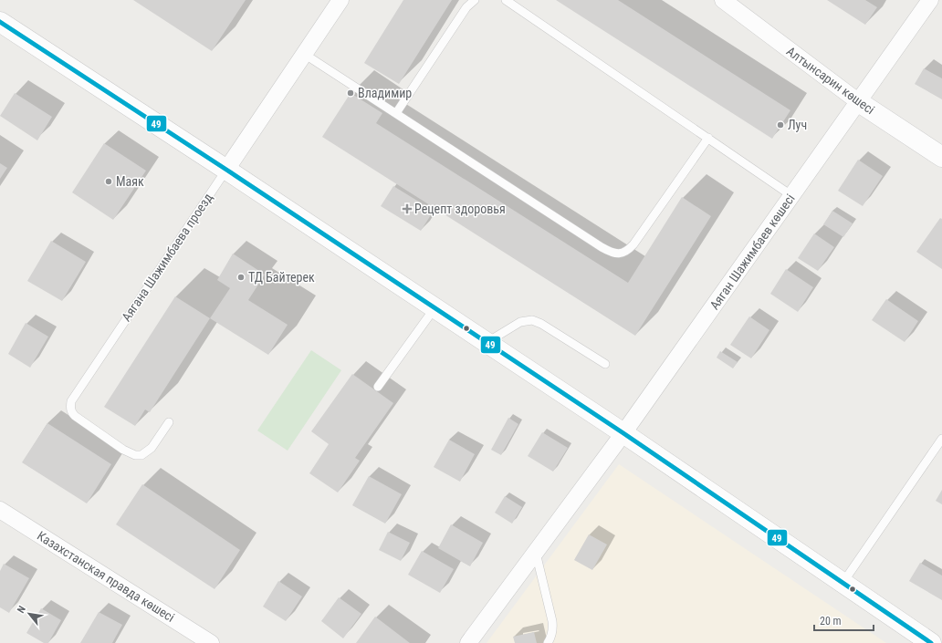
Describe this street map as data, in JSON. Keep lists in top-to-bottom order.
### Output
{
  "streets": {
    "main road": ["Алтынсарин көшесі"],
    "street": ["Аяган Шажимбаев көшесі", "Аягана Шажимбаева проезд", "Казахстанская правда көшесі"]
  },
  "crossings": [
    ["Алтынсарин көшесі", "Аяган Шажимбаев көшесі"]
  ],
  "places": {
    "other": [
      "Владимир",
      "Луч",
      "Маяк",
      "ТД Байтерек"
    ],
    "health": ["Рецепт здоровья"]
  },
  "lines": ["transit line 49"],
  "scale_bar": "20 m",
  "north": "top left"
}
